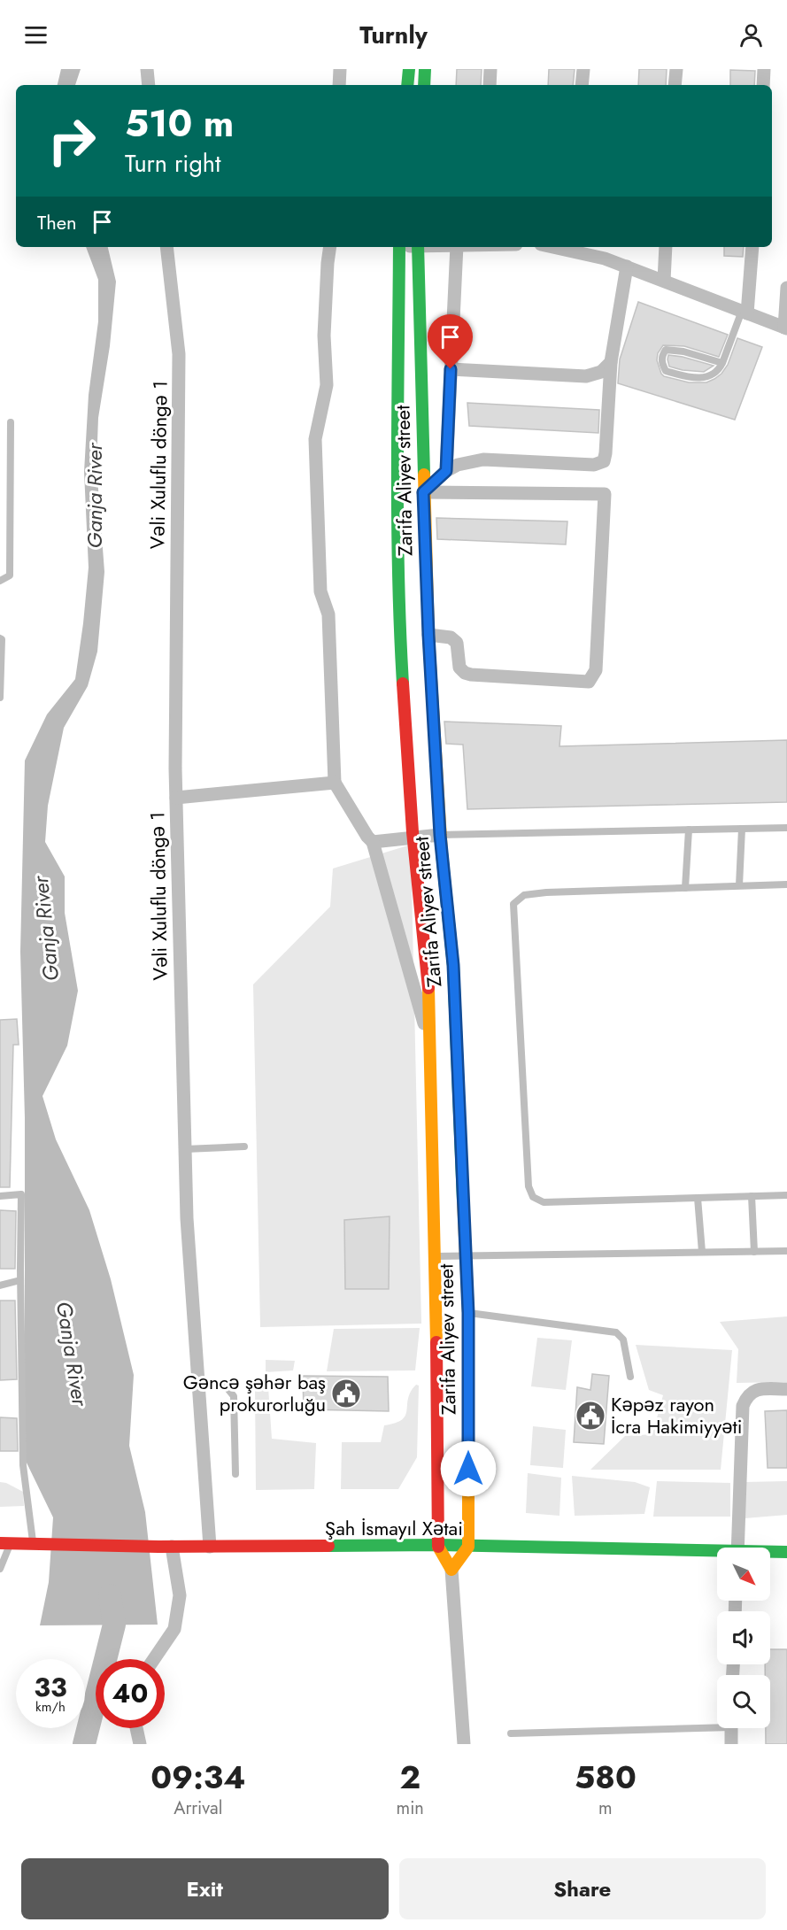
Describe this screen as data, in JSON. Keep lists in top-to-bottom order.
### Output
{
  "streets": {
    "street": ["Vəli Xuluflu döngə 1", "Zarifa Aliyev street", "Şah İsmayıl Xətai"]
  },
  "crossings": [
    ["Vəli Xuluflu döngə 1", "Şah İsmayıl Xətai"],
    ["Zarifa Aliyev street", "Şah İsmayıl Xətai"]
  ],
  "water": ["Ganja River"],
  "places": {
    "public building": ["Gəncə şəhər baş prokurorluğu", "Kəpəz rayon İcra Hakimiyyəti"]
  },
  "north": "bottom right",
  "page": {
    "header": "Turnly",
    "turn": ["510 m", "Turn right"],
    "then": "Then",
    "speed": "33 km/h",
    "limit": "40",
    "eta": [
      "09:34",
      "Arrival",
      "2",
      "min",
      "580",
      "m"
    ],
    "buttons": ["Exit", "Share"]
  }
}
